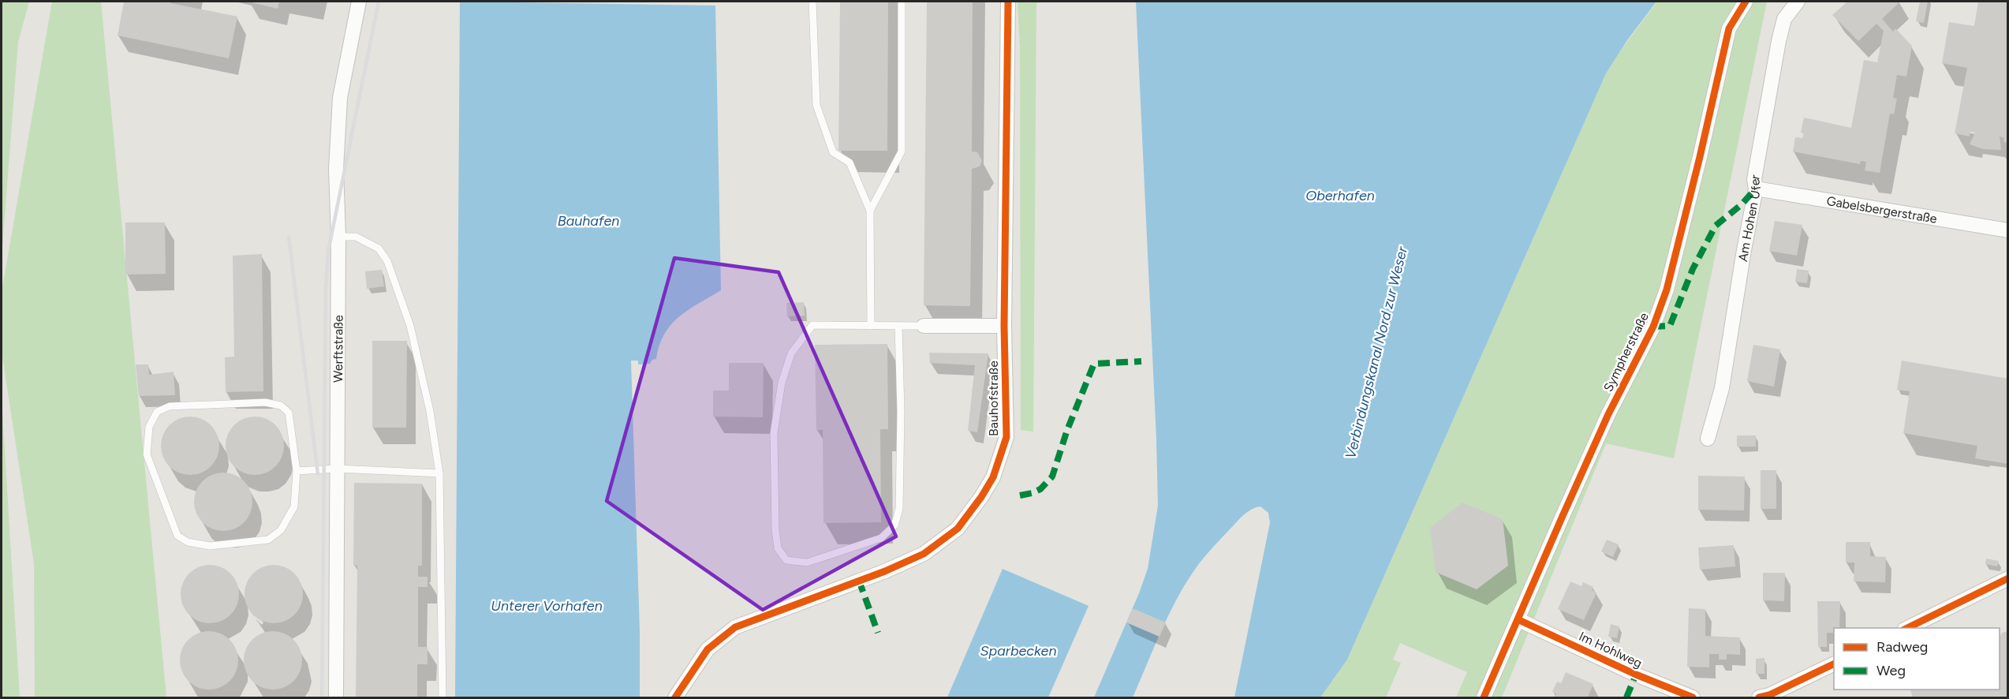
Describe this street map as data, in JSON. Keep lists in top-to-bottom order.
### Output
{
  "streets": {
    "street": [
      "Gabelsbergerstraße",
      "Am Hohen Ufer",
      "Werftstraße",
      "Sympherstraße",
      "Bauhofstraße",
      "Im Hohlweg"
    ]
  },
  "crossings": [
    ["Gabelsbergerstraße", "Am Hohen Ufer"],
    ["Sympherstraße", "Im Hohlweg"]
  ],
  "water": [
    "Oberhafen",
    "Bauhafen",
    "Verbindungskanal Nord zur Weser",
    "Unterer Vorhafen",
    "Sparbecken"
  ],
  "legend": ["Radweg", "Weg"]
}
